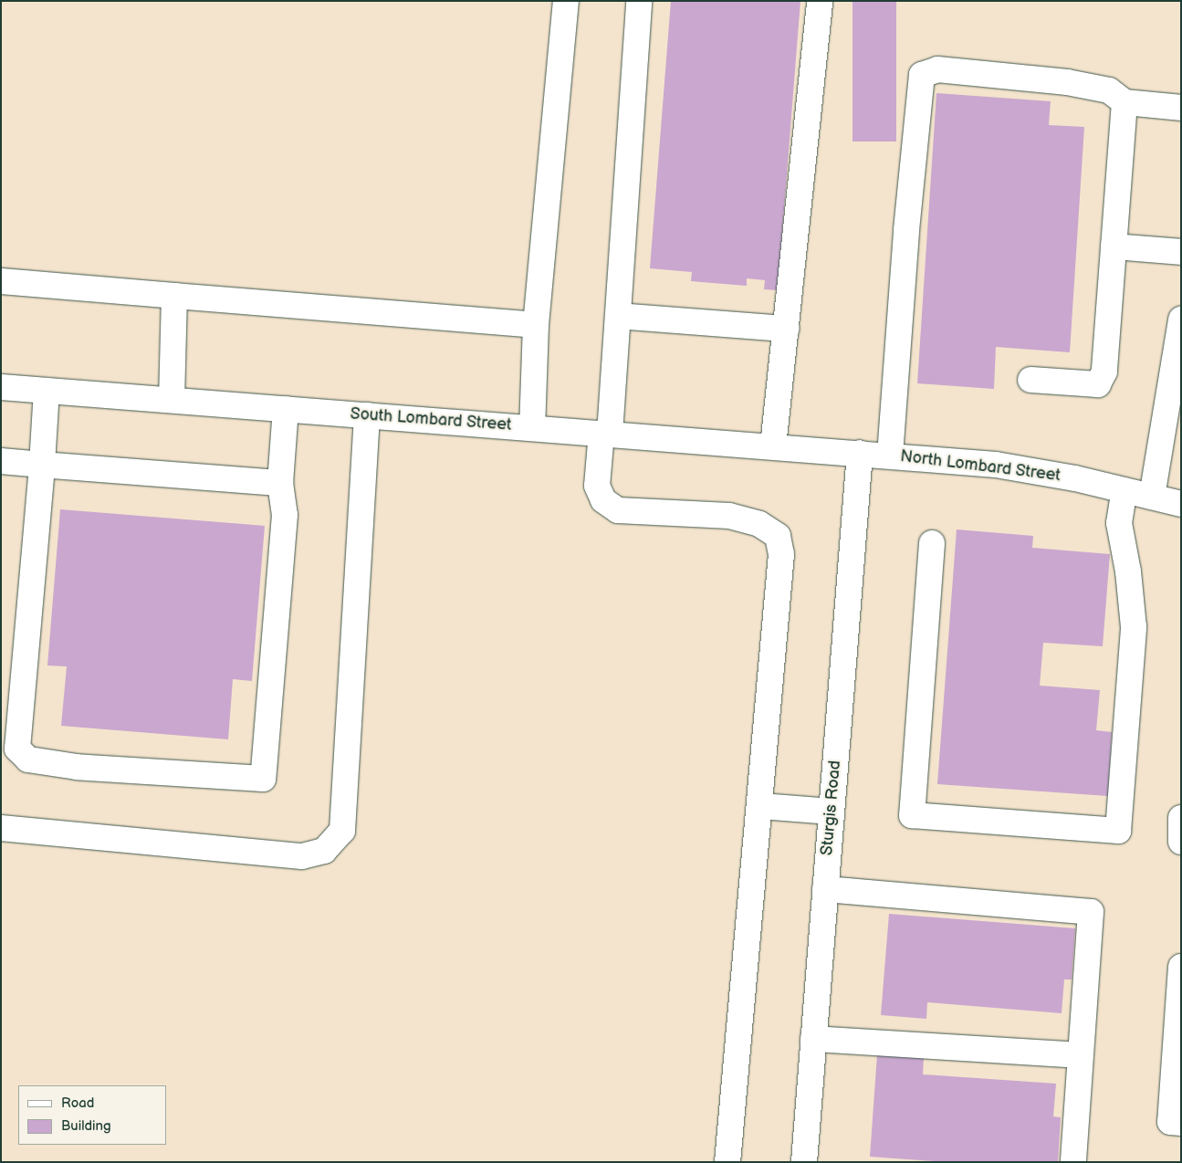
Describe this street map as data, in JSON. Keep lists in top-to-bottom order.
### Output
{
  "streets": {
    "street": ["South Lombard Street", "North Lombard Street", "Sturgis Road"]
  },
  "crossings": [
    ["South Lombard Street", "North Lombard Street"],
    ["South Lombard Street", "Sturgis Road"],
    ["North Lombard Street", "Sturgis Road"]
  ],
  "legend": ["Road", "Building"]
}
